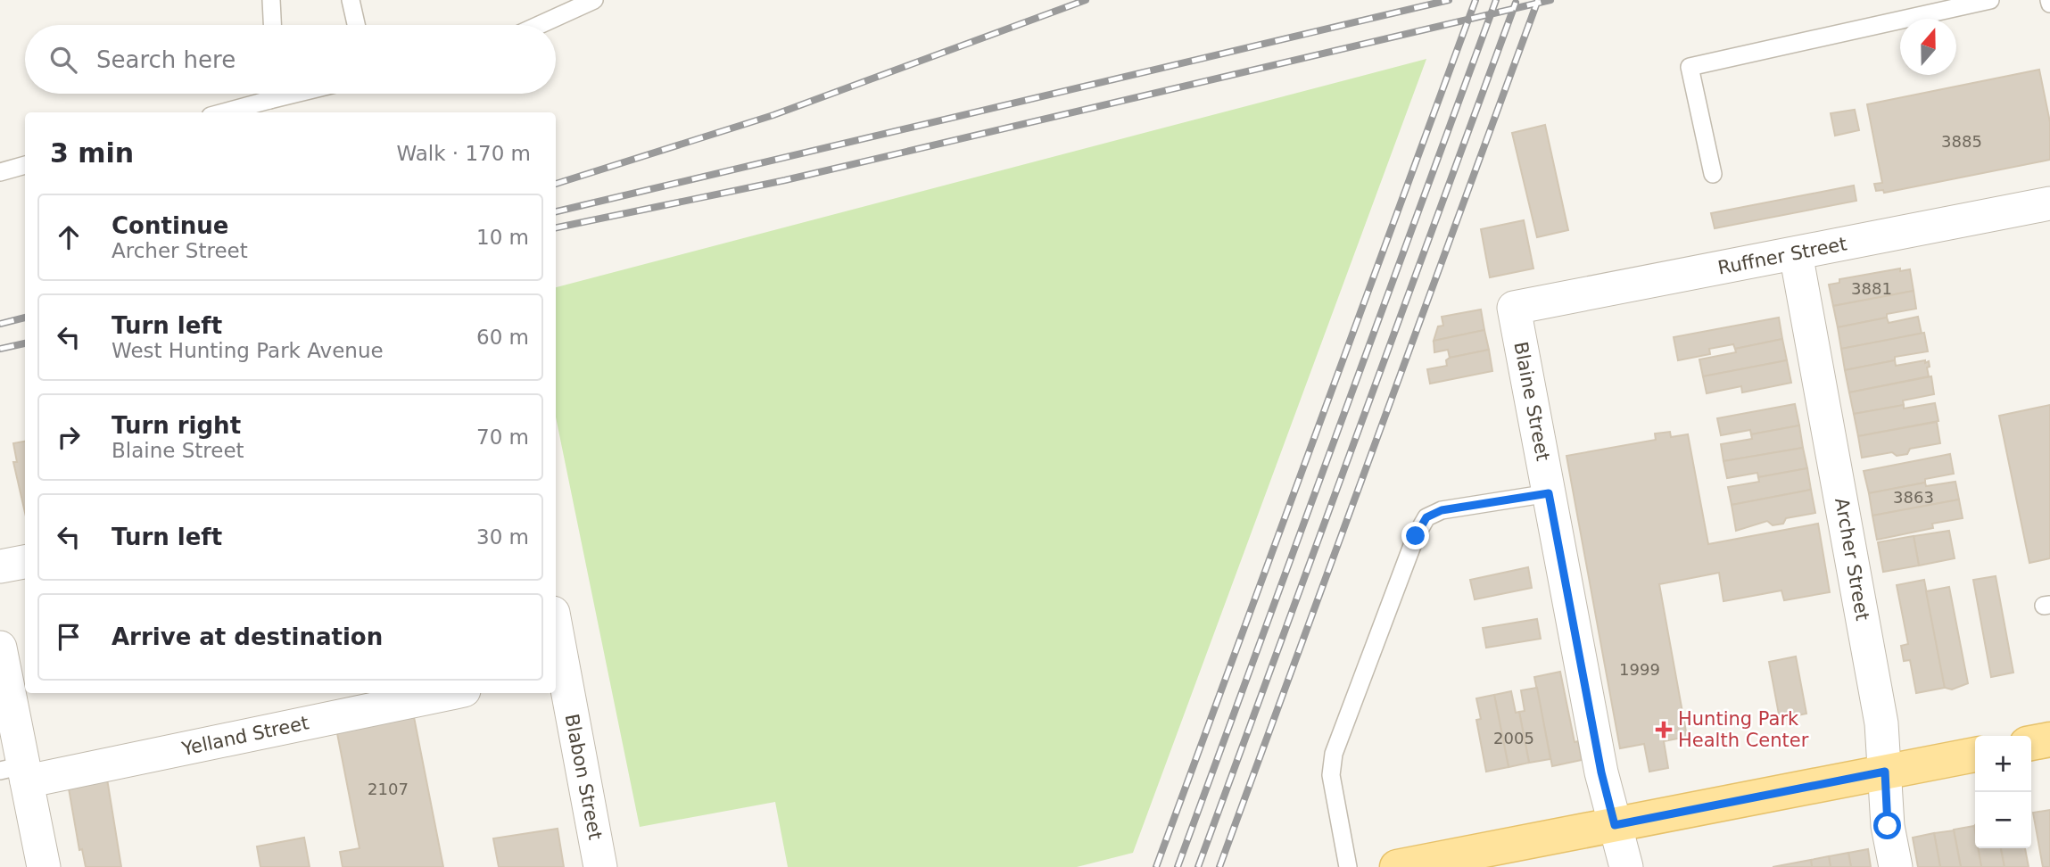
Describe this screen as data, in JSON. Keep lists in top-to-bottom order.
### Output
{
  "streets": {
    "street": [
      "Ruffner Street",
      "Blaine Street",
      "Archer Street",
      "Yelland Street",
      "Blabon Street"
    ]
  },
  "crossings": [
    ["Ruffner Street", "Blaine Street"],
    ["Ruffner Street", "Archer Street"]
  ],
  "places": {
    "health": ["Hunting Park Health Center"]
  },
  "house_numbers": [
    "3885",
    "3881",
    "3863",
    "1999",
    "2005",
    "2107"
  ],
  "north": "top",
  "page": {
    "search": "Search here",
    "heading": ["3 min", "Walk · 170 m"],
    "list": [
      ["Continue", "Archer Street", "10 m"],
      ["Turn left", "West Hunting Park Avenue", "60 m"],
      ["Turn right", "Blaine Street", "70 m"],
      ["Turn left", "30 m"],
      "Arrive at destination"
    ],
    "map_buttons": ["+", "−"]
  }
}
